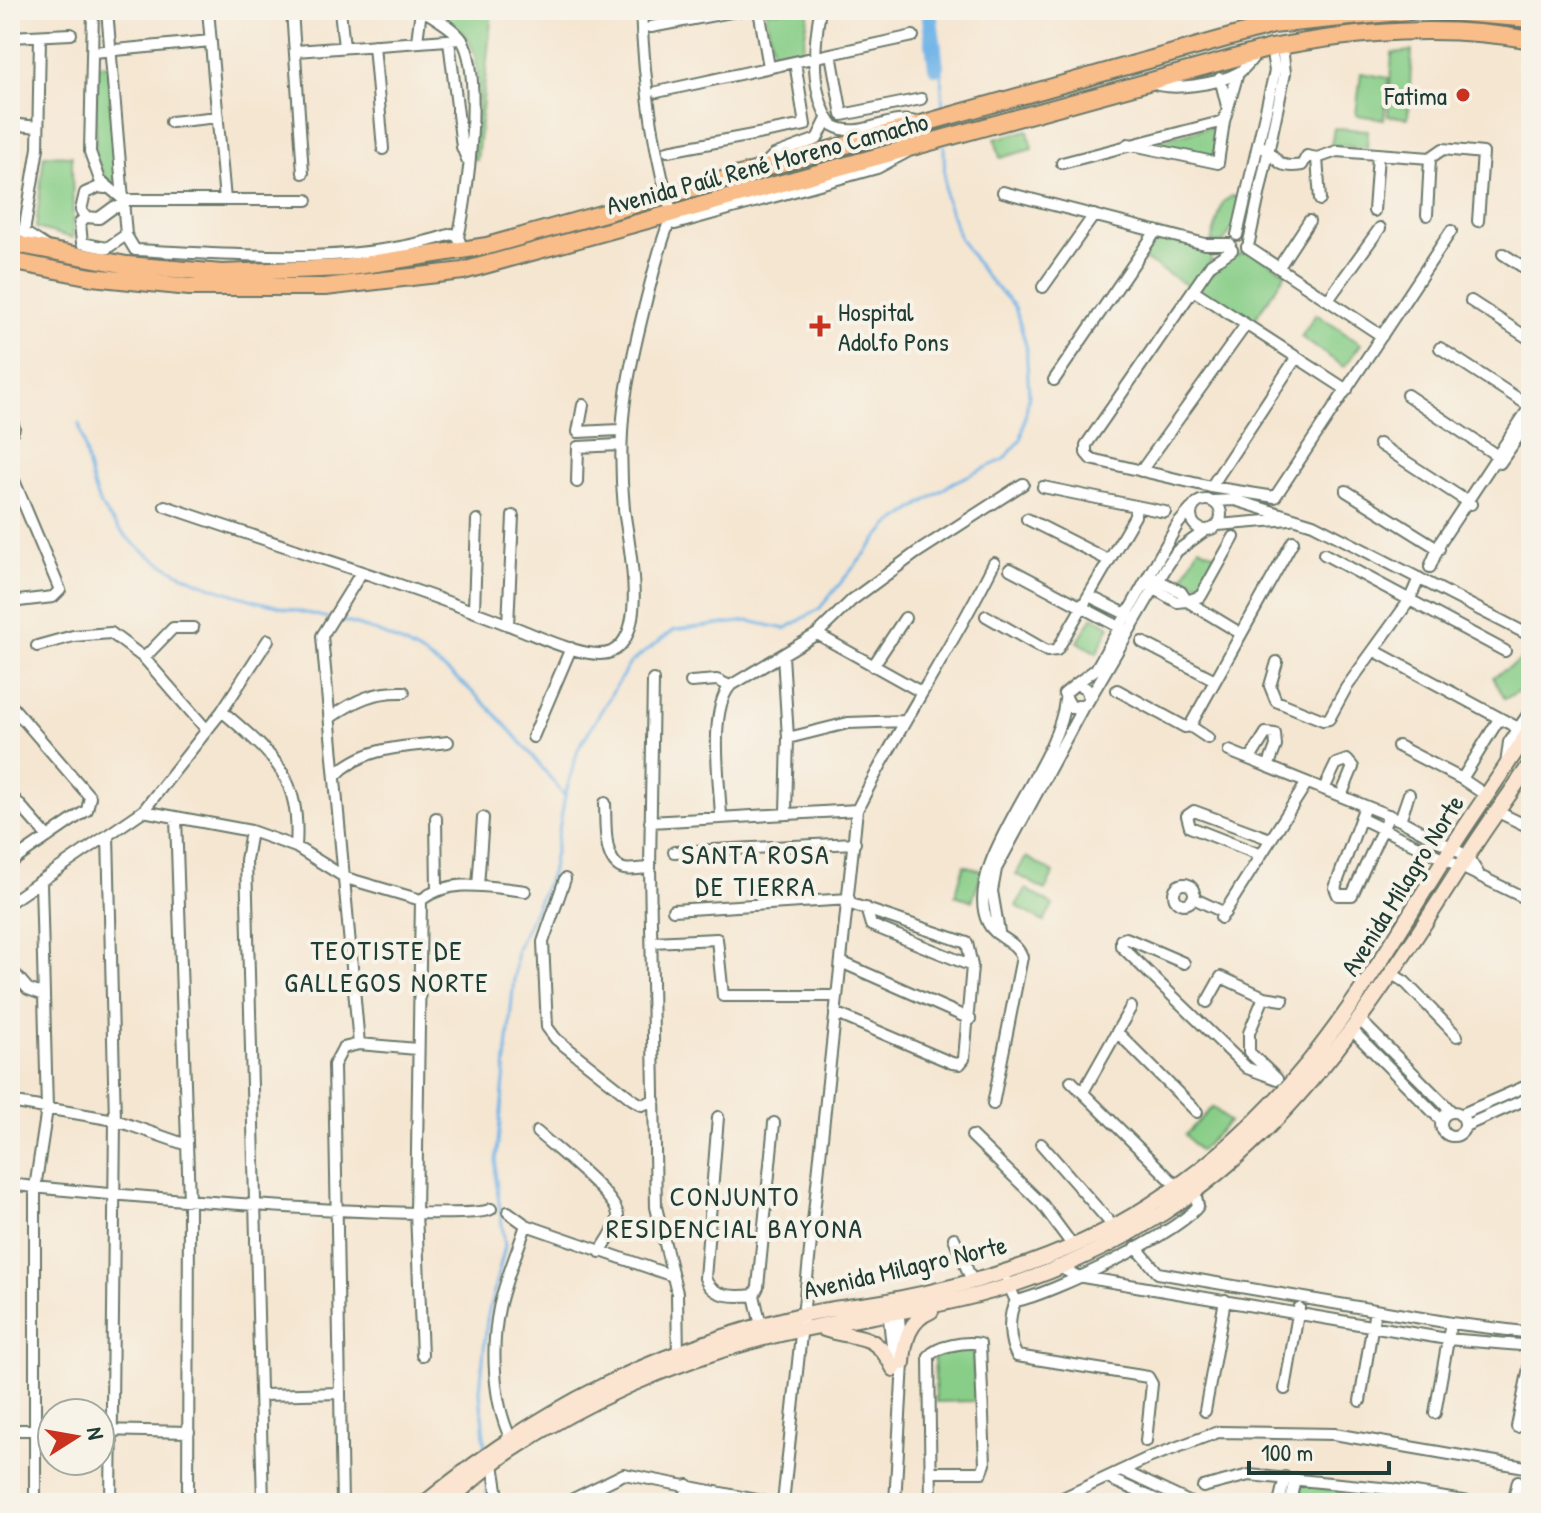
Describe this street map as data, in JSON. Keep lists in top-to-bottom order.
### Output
{
  "streets": {
    "main road": ["Avenida Paúl René Moreno Camacho", "Avenida Milagro Norte"]
  },
  "districts": ["SANTA ROSA DE TIERRA", "TEOTISTE DE GALLEGOS NORTE", "CONJUNTO RESIDENCIAL BAYONA"],
  "places": {
    "other": ["Fatima"],
    "health": ["Hospital Adolfo Pons"]
  },
  "scale_bar": "100 m",
  "north": "right"
}
